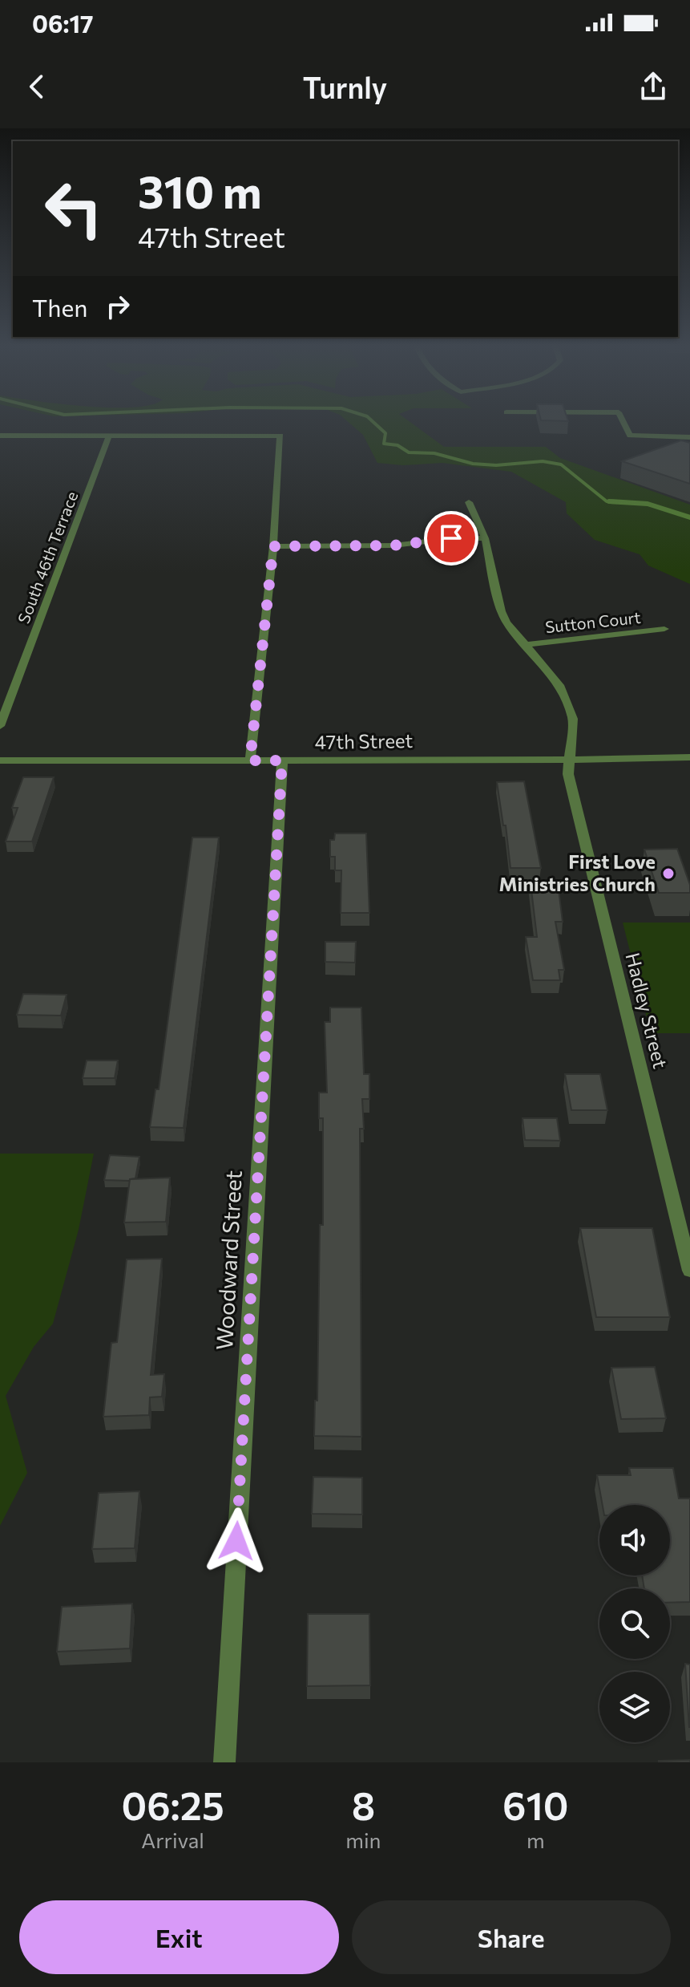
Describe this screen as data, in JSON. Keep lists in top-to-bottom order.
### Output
{
  "streets": {
    "street": [
      "South 46th Terrace",
      "Sutton Court",
      "47th Street",
      "Hadley Street",
      "Woodward Street"
    ]
  },
  "crossings": [
    ["Sutton Court", "Hadley Street"],
    ["47th Street", "Hadley Street"],
    ["47th Street", "Woodward Street"]
  ],
  "places": ["First Love Ministries Church"],
  "page": {
    "status": "06:17",
    "header": "Turnly",
    "turn": ["310 m", "47th Street"],
    "then": "Then",
    "eta": [
      "06:25",
      "Arrival",
      "8",
      "min",
      "610",
      "m"
    ],
    "buttons": ["Exit", "Share"]
  }
}
